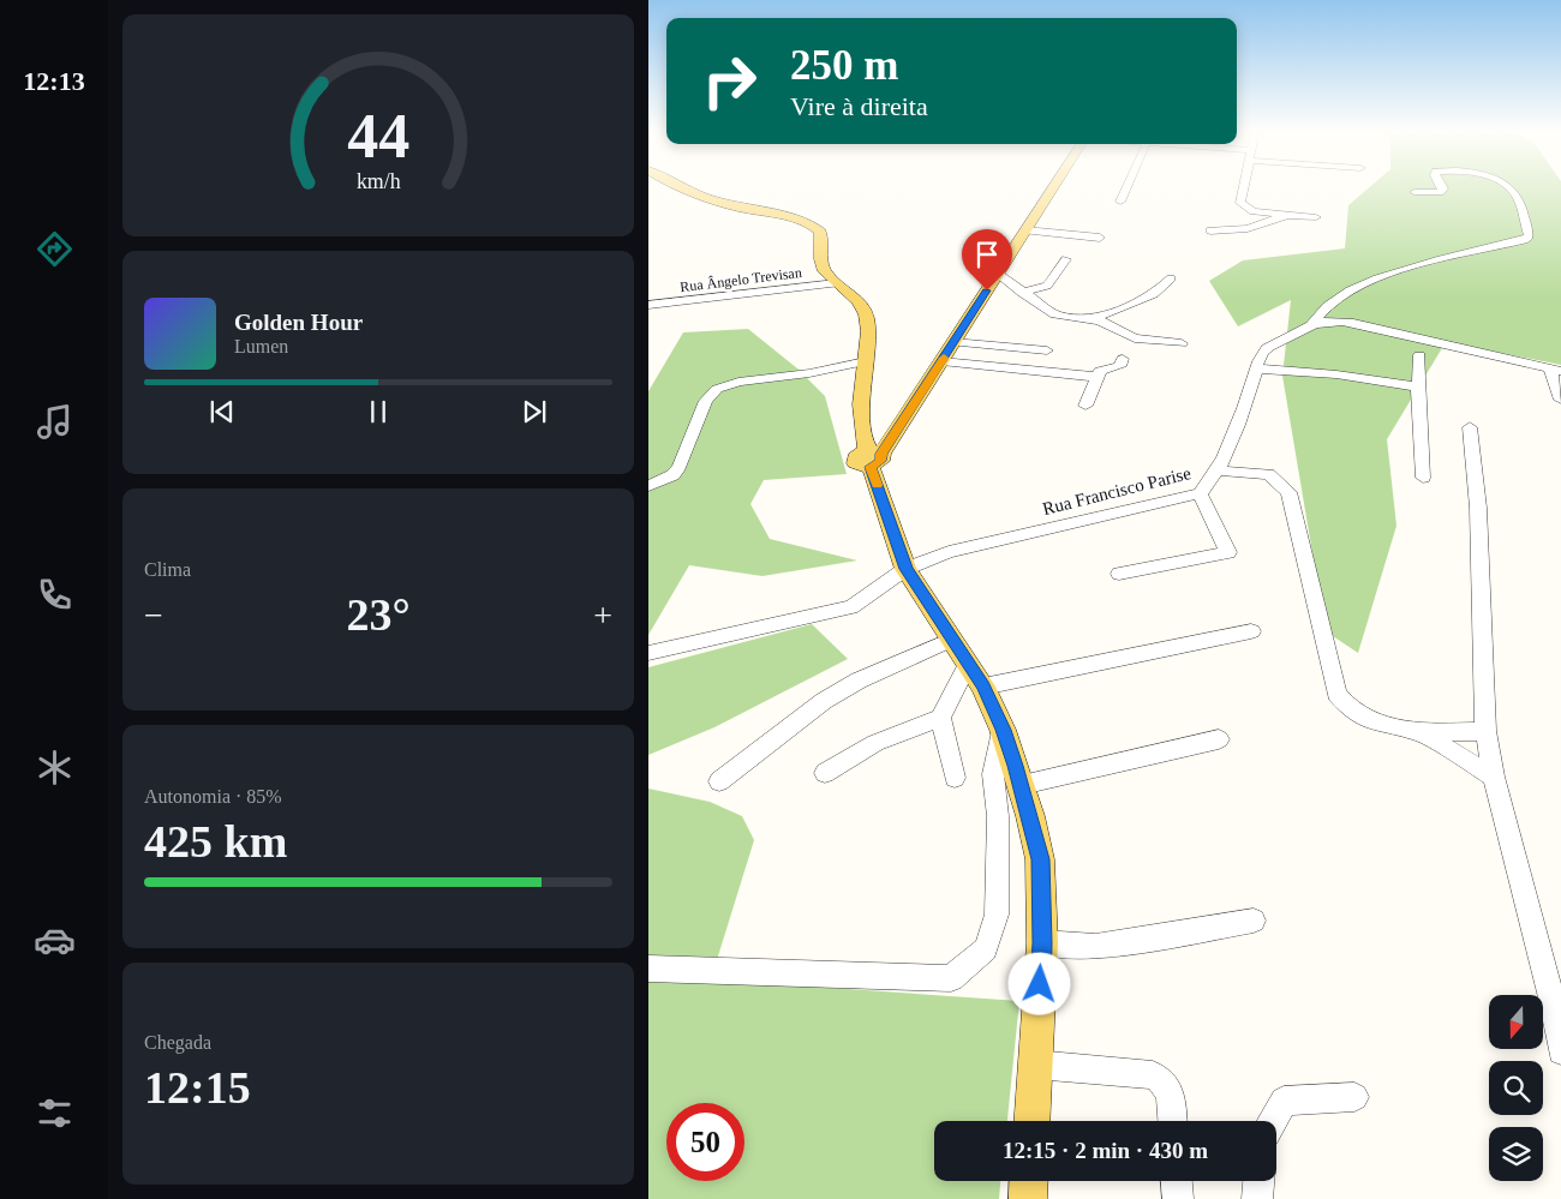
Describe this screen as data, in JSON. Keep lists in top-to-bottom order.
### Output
{
  "streets": {
    "street": ["Rua Ângelo Trevisan", "Rua Francisco Parise"]
  },
  "north": "bottom",
  "page": {
    "tabs": "12:13",
    "turn": ["250 m", "Vire à direita"],
    "song": ["Golden Hour", "Lumen"],
    "tile": [
      "Clima",
      ["Autonomia · 85%", "425 km"],
      ["Chegada", "12:15"]
    ],
    "heat": ["−", "23°", "+"],
    "limit": "50",
    "trip": "12:15 · 2 min · 430 m",
    "gauge": ["44", "km/h"]
  }
}
